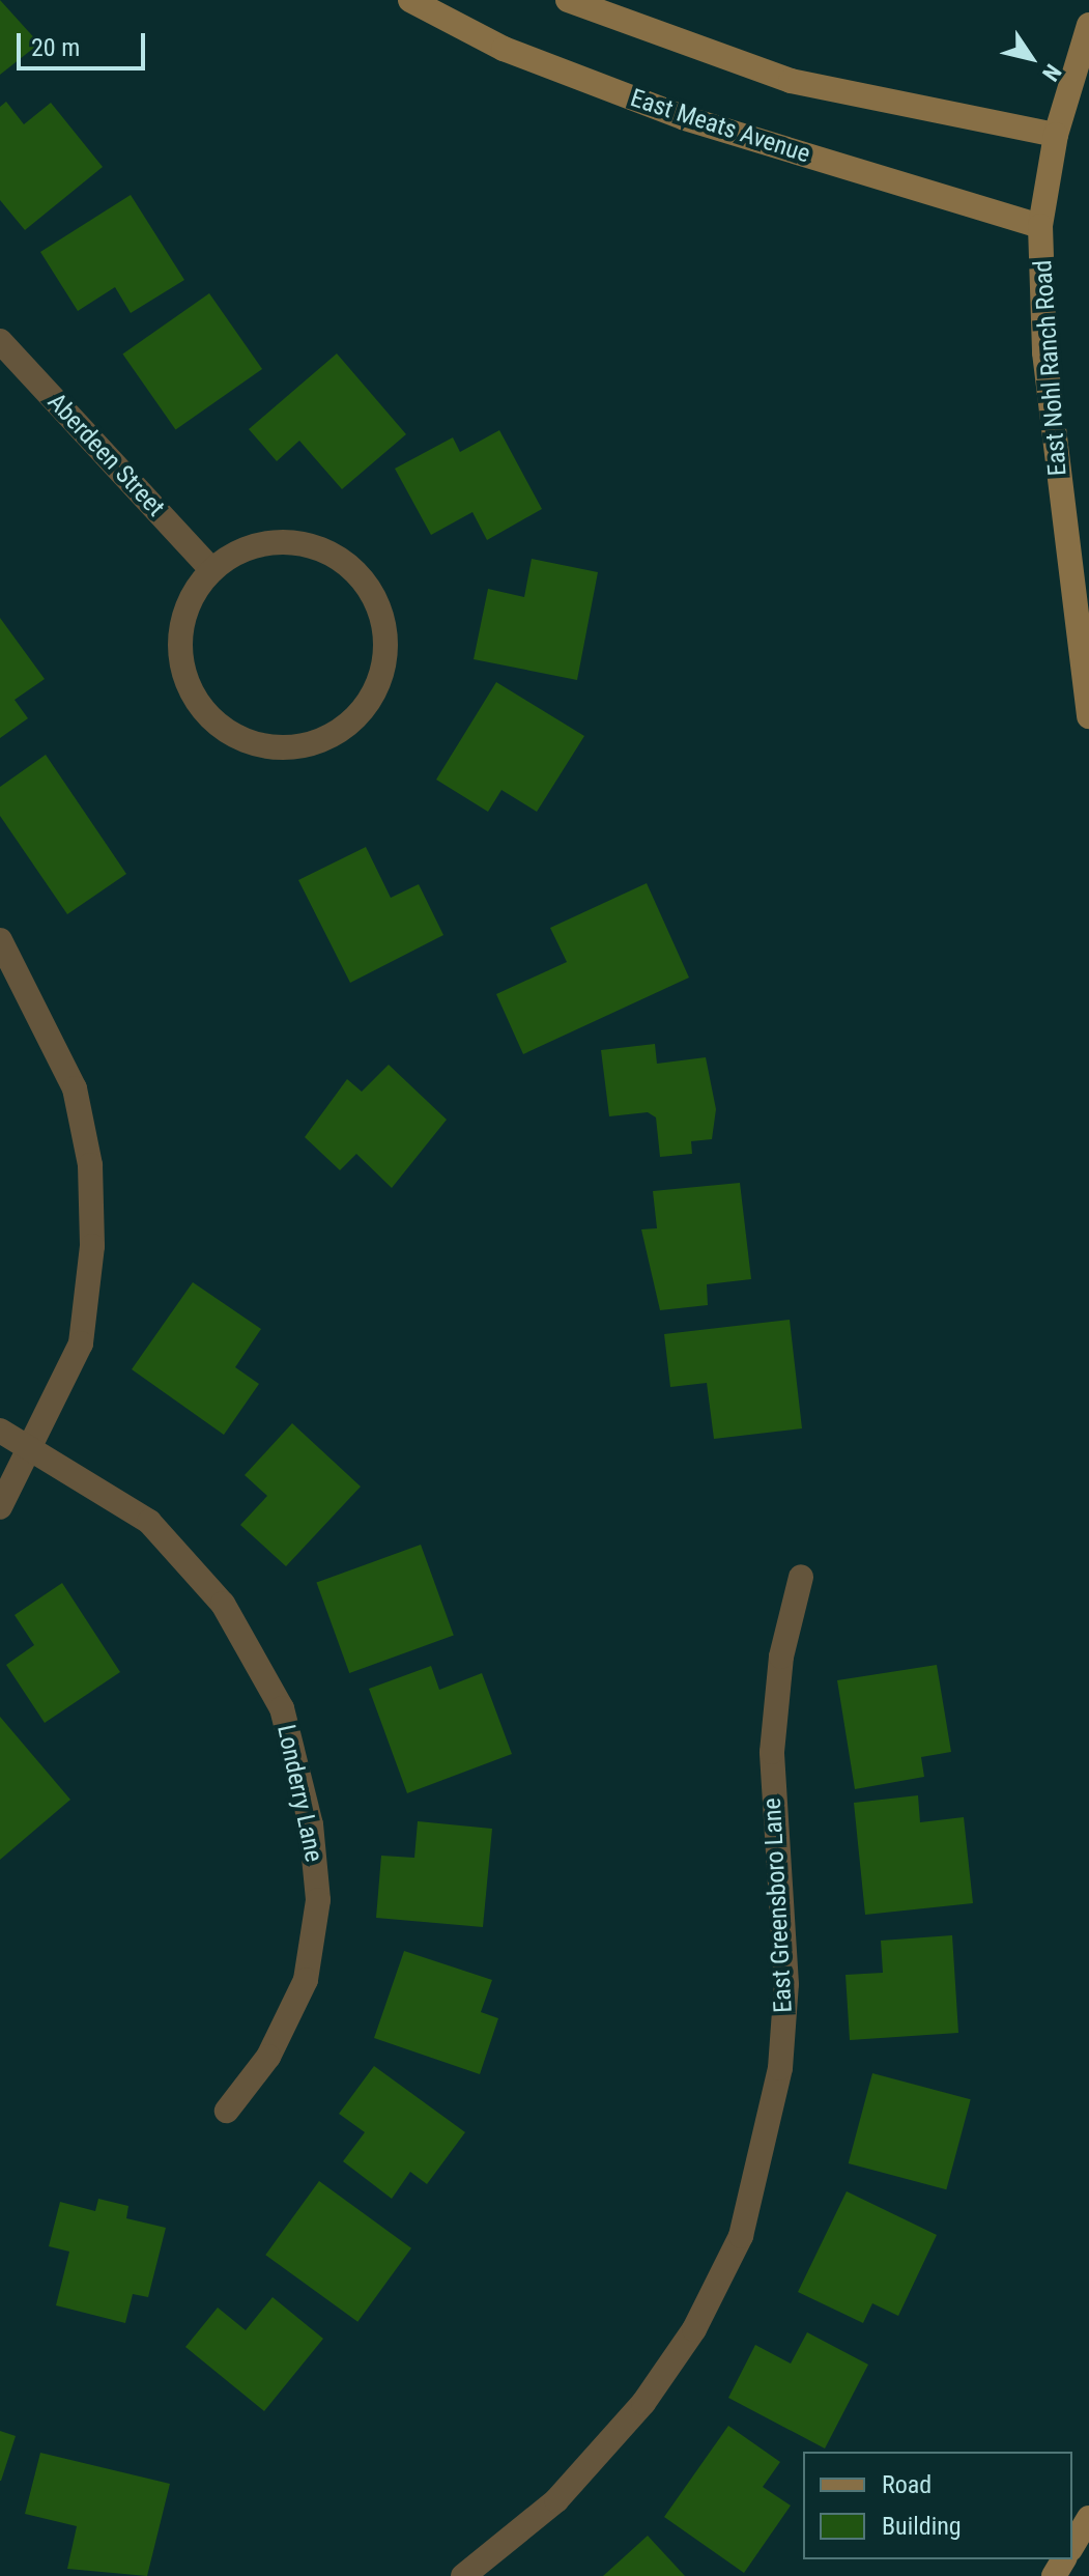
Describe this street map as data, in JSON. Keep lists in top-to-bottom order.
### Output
{
  "streets": {
    "street": [
      "East Meats Avenue",
      "East Nohl Ranch Road",
      "Aberdeen Street",
      "Londerry Lane",
      "East Greensboro Lane"
    ]
  },
  "crossings": [
    ["East Meats Avenue", "East Nohl Ranch Road"]
  ],
  "legend": ["Road", "Building"],
  "scale_bar": "20 m",
  "north": "bottom right"
}
